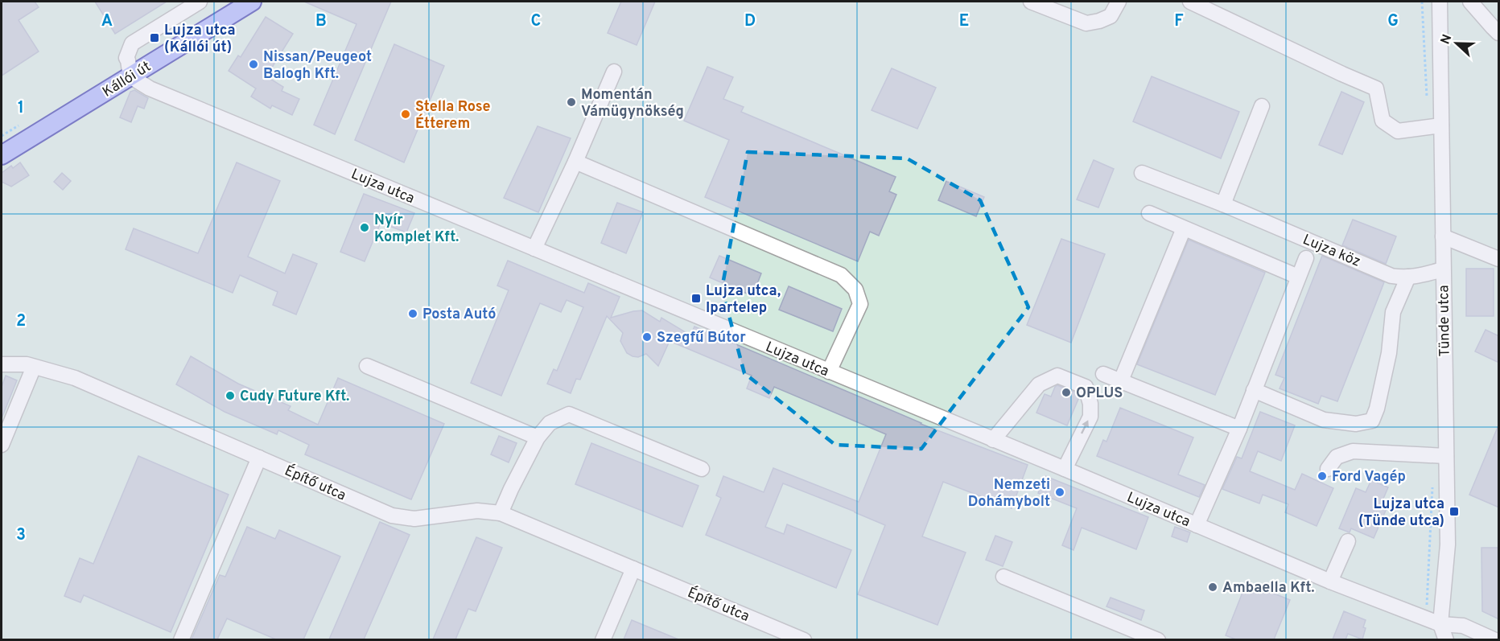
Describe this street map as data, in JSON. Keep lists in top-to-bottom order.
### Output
{
  "streets": {
    "main road": ["Kállói út"],
    "street": [
      "Lujza utca",
      "Lujza köz",
      "Tünde utca",
      "Építő utca"
    ]
  },
  "crossings": [
    ["Kállói út", "Lujza utca"],
    ["Lujza utca", "Tünde utca"],
    ["Lujza köz", "Tünde utca"]
  ],
  "places": {
    "transit": ["Lujza utca (Kállói út)", "Lujza utca, Ipartelep", "Lujza utca (Tünde utca)"],
    "other": [
      "Nissan/Peugeot Balogh Kft.",
      "Momentán Vámügynökség",
      "Stella Rose Étterem",
      "Nyír Komplet Kft.",
      "Posta Autó",
      "Szegfű Bútor",
      "OPLUS",
      "Cudy Future Kft.",
      "Ford Vagép",
      "Nemzeti Dohámybolt",
      "Ambaella Kft."
    ]
  },
  "north": "left",
  "grid": {
    "columns": [
      "A",
      "B",
      "C",
      "D",
      "E",
      "F",
      "G"
    ],
    "rows": ["1", "2", "3"]
  }
}
